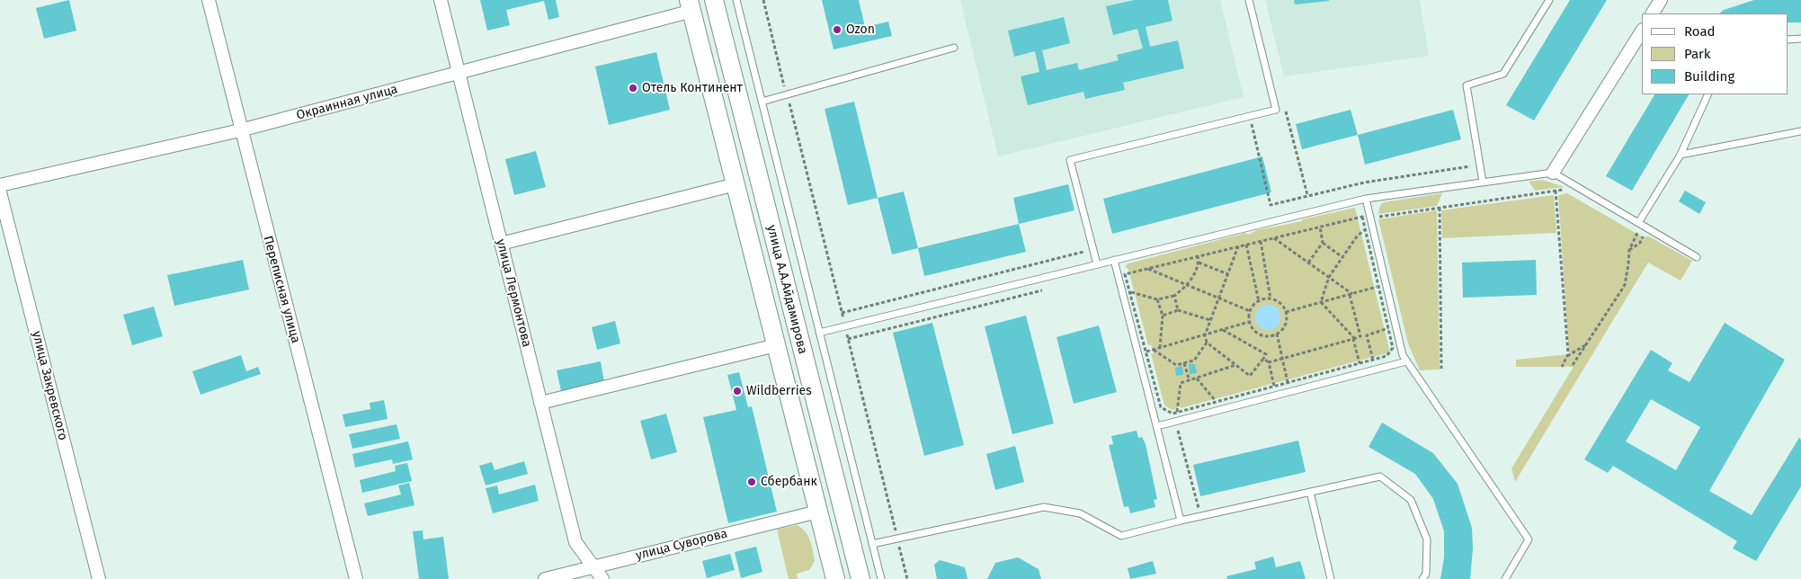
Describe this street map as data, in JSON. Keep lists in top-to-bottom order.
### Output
{
  "streets": {
    "main road": ["улица А.А.Айдамирова"],
    "street": [
      "Окраинная улица",
      "Переписная улица",
      "улица Лермонтова",
      "улица Закревского",
      "улица Суворова"
    ]
  },
  "crossings": [
    ["Окраинная улица", "Переписная улица"],
    ["Окраинная улица", "улица А.А.Айдамирова"],
    ["Окраинная улица", "улица Лермонтова"],
    ["улица А.А.Айдамирова", "улица Суворова"],
    ["улица Лермонтова", "улица Суворова"]
  ],
  "places": [
    "Ozon",
    "Отель Континент",
    "Wildberries",
    "Сбербанк"
  ],
  "legend": ["Road", "Park", "Building"]
}
